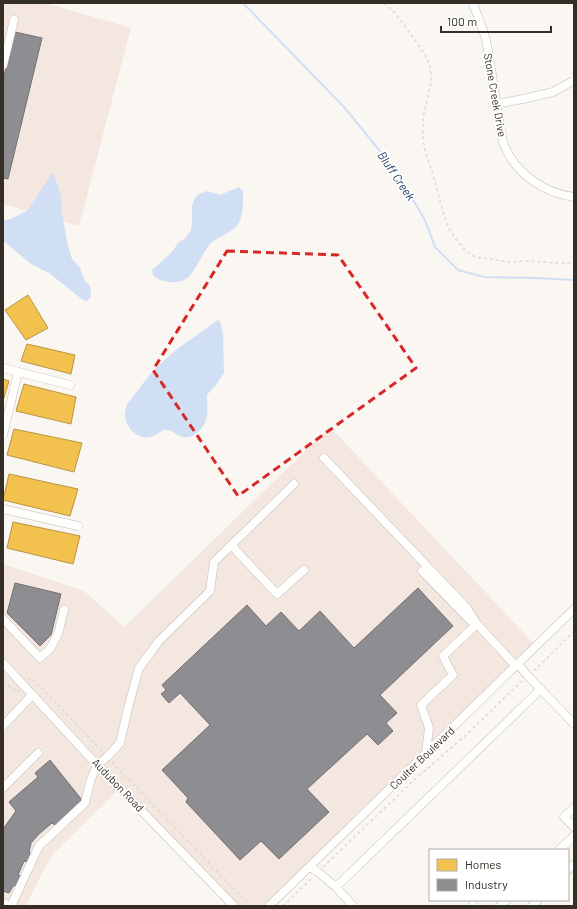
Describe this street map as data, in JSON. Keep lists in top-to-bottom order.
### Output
{
  "streets": {
    "street": ["Stone Creek Drive", "Coulter Boulevard", "Audubon Road"]
  },
  "water": ["Bluff Creek"],
  "legend": ["Homes", "Industry"],
  "scale_bar": "100 m"
}
